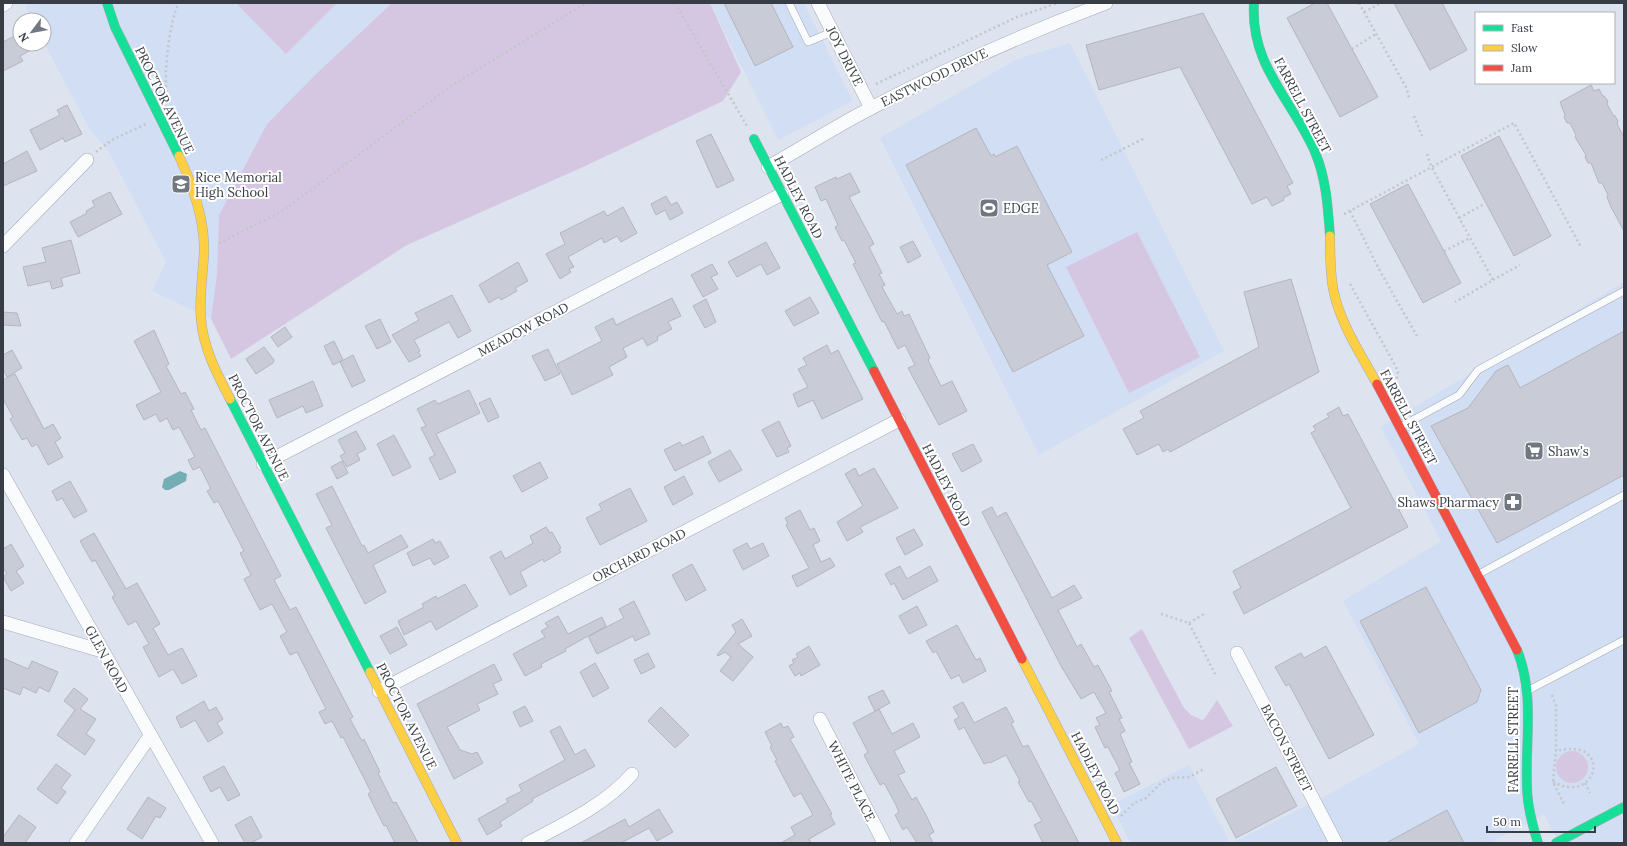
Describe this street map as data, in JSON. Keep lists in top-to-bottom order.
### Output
{
  "streets": {
    "street": [
      "JOY DRIVE",
      "EASTWOOD DRIVE",
      "PROCTOR AVENUE",
      "FARRELL STREET",
      "HADLEY ROAD",
      "MEADOW ROAD",
      "ORCHARD ROAD",
      "GLEN ROAD",
      "BACON STREET",
      "WHITE PLACE"
    ]
  },
  "crossings": [
    ["JOY DRIVE", "EASTWOOD DRIVE"],
    ["EASTWOOD DRIVE", "HADLEY ROAD"],
    ["PROCTOR AVENUE", "MEADOW ROAD"],
    ["PROCTOR AVENUE", "ORCHARD ROAD"],
    ["HADLEY ROAD", "MEADOW ROAD"],
    ["HADLEY ROAD", "ORCHARD ROAD"]
  ],
  "places": {
    "school or university": ["Rice Memorial High School"],
    "sports": ["EDGE"],
    "supermarket": ["Shaw's"],
    "pharmacy": ["Shaws Pharmacy"]
  },
  "legend": ["Fast", "Slow", "Jam"],
  "scale_bar": "50 m",
  "north": "bottom left"
}
